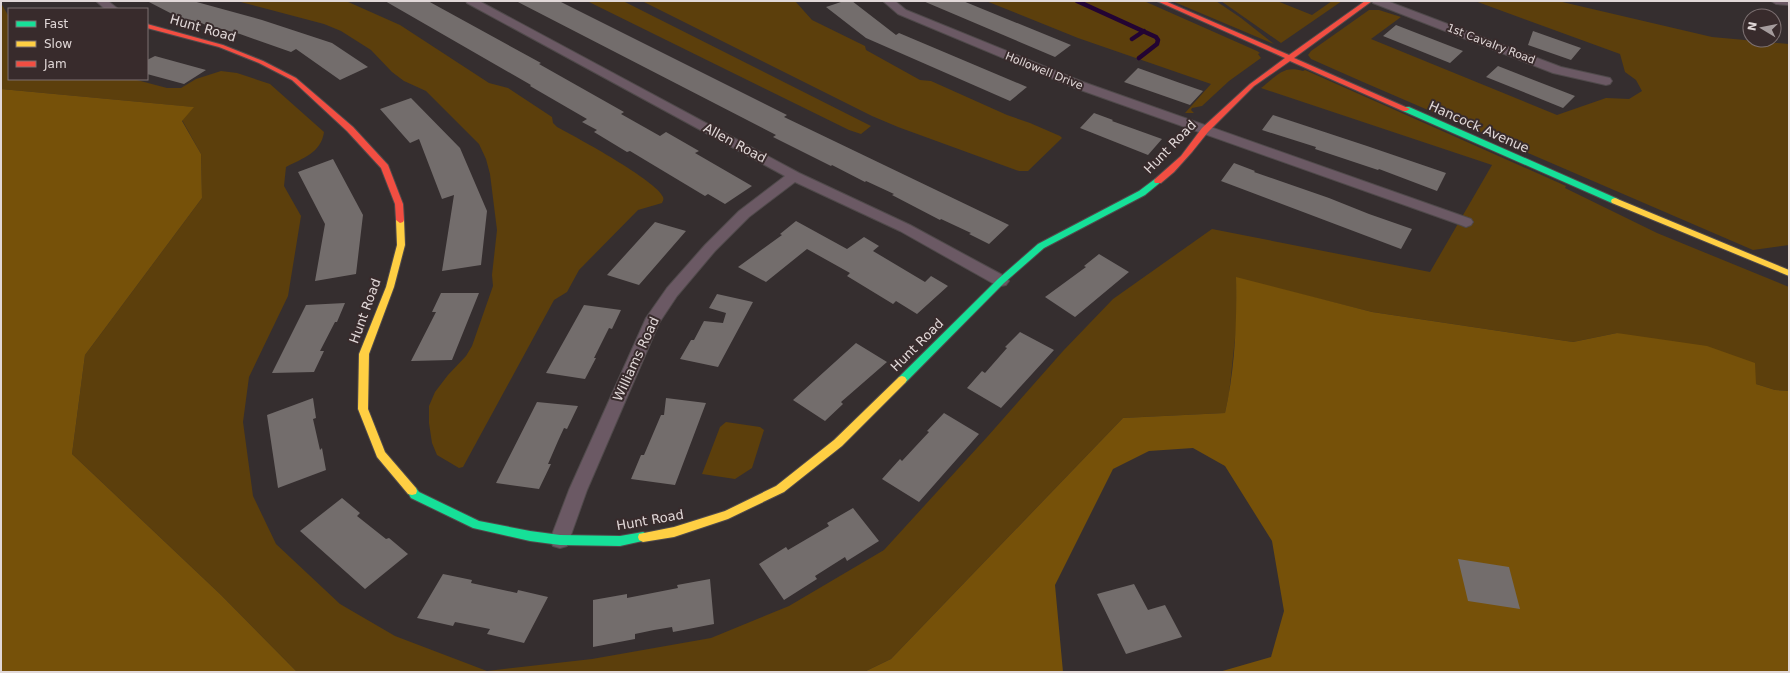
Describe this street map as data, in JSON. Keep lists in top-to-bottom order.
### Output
{
  "streets": {
    "street": [
      "Hunt Road",
      "1st Cavalry Road",
      "Hollowell Drive",
      "Hancock Avenue",
      "Allen Road",
      "Williams Road"
    ]
  },
  "crossings": [
    ["Hunt Road", "Hollowell Drive"],
    ["Hunt Road", "Hancock Avenue"],
    ["Hunt Road", "Allen Road"],
    ["Hunt Road", "Williams Road"],
    ["Allen Road", "Williams Road"]
  ],
  "legend": ["Fast", "Slow", "Jam"],
  "north": "left"
}
